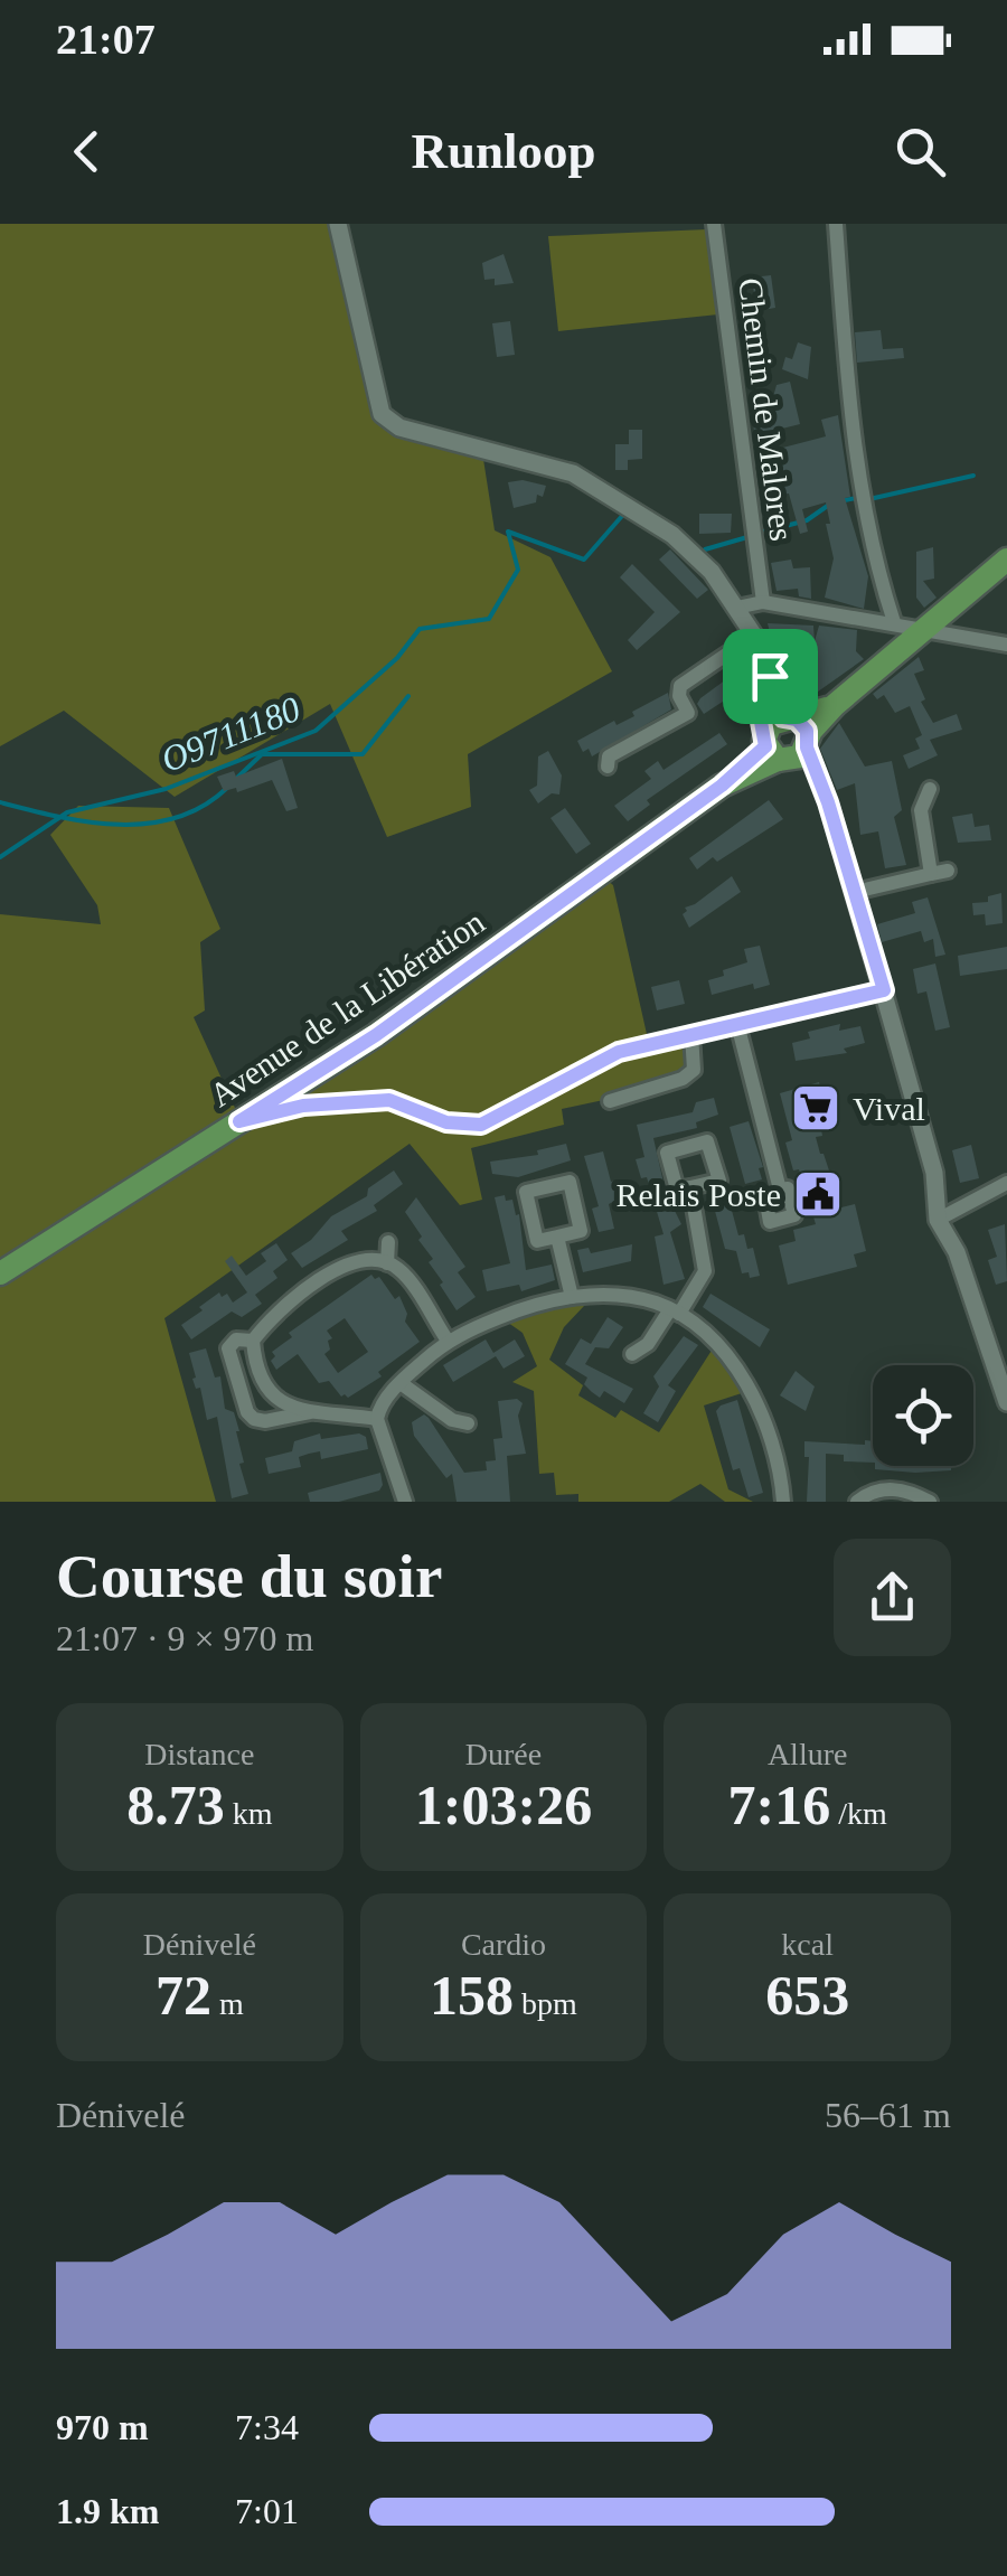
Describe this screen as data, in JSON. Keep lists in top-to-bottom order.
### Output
{
  "streets": {
    "main road": ["Avenue de la Libération"],
    "street": ["Chemin de Malores"]
  },
  "water": ["O9711180"],
  "places": {
    "supermarket": ["Vival"],
    "public building": ["Relais Poste"]
  },
  "page": {
    "status": "21:07",
    "header": "Runloop",
    "heading": ["Course du soir", "21:07 · 9 × 970 m"],
    "stats": [
      ["Distance", "8.73 km"],
      ["Durée", "1:03:26"],
      ["Allure", "7:16 /km"],
      ["Dénivelé", "72 m"],
      ["Cardio", "158 bpm"],
      ["kcal", "653"]
    ],
    "chart": ["Dénivelé", "56–61 m"],
    "list": [
      {
        "name": "970 m",
        "note": "7:34"
      },
      {
        "name": "1.9 km",
        "note": "7:01"
      }
    ]
  }
}
